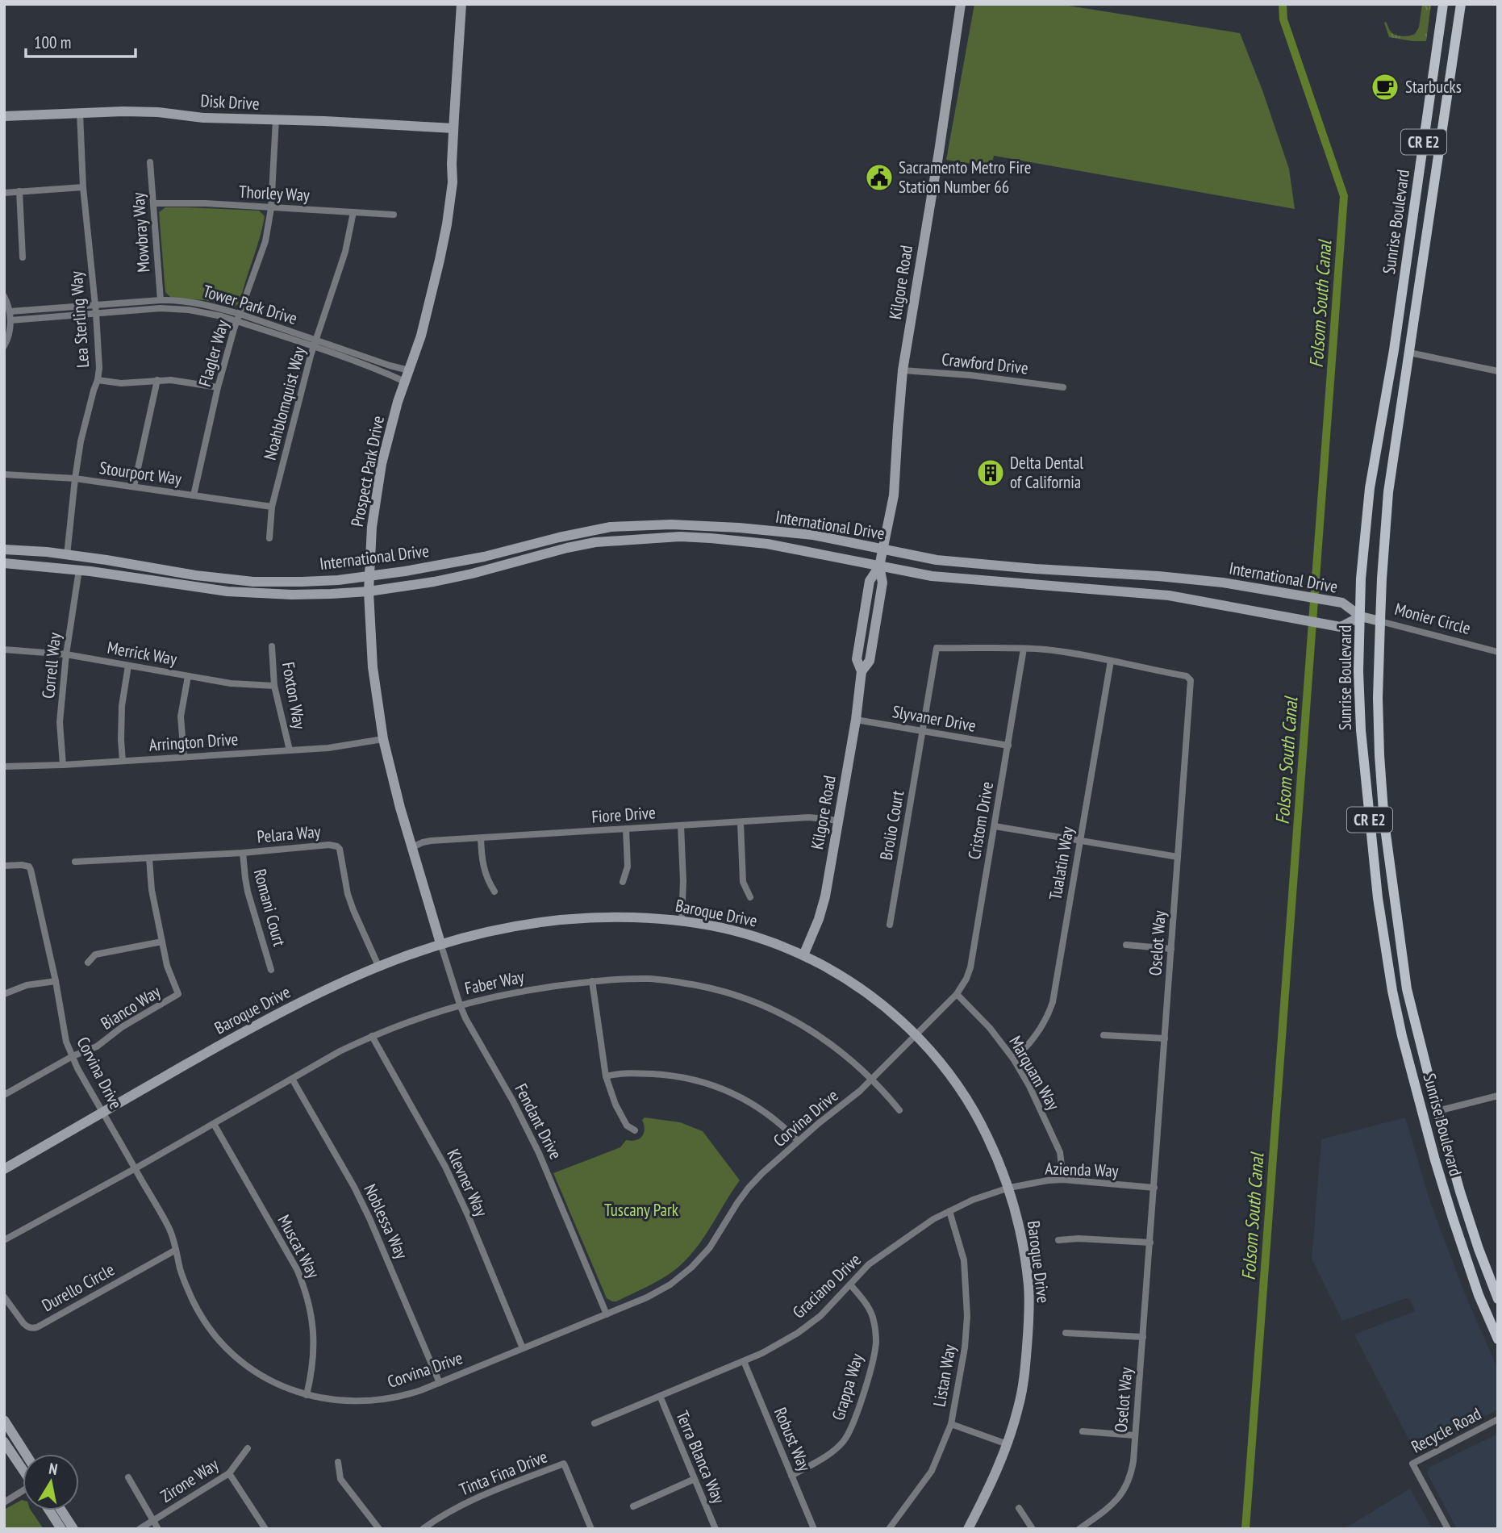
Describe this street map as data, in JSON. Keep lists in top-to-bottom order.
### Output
{
  "streets": {
    "main road": ["CR E2", "Sunrise Boulevard"],
    "street": [
      "Disk Drive",
      "Thorley Way",
      "Mowbray Way",
      "Kilgore Road",
      "Tower Park Drive",
      "Lea Sterling Way",
      "Flagler Way",
      "Crawford Drive",
      "Noahblomquist Way",
      "Prospect Park Drive",
      "Stourport Way",
      "International Drive",
      "Monier Circle",
      "Merrick Way",
      "Correll Way",
      "Foxton Way",
      "Slyvaner Drive",
      "Arrington Drive",
      "Fiore Drive",
      "Cristom Drive",
      "Brolio Court",
      "Pelara Way",
      "Tualatin Way",
      "Romani Court",
      "Baroque Drive",
      "Oselot Way",
      "Faber Way",
      "Bianco Way",
      "Corvina Drive",
      "Marquam Way",
      "Fendant Drive",
      "Azienda Way",
      "Klevner Way",
      "Noblessa Way",
      "Muscat Way",
      "Graciano Drive",
      "Durello Circle",
      "Listan Way",
      "Grappa Way",
      "Recycle Road",
      "Robust Way",
      "Terra Blanca Way",
      "Tinta Fina Drive",
      "Zirone Way"
    ]
  },
  "crossings": [
    ["Disk Drive", "Lea Sterling Way"],
    ["Disk Drive", "Flagler Way"],
    ["Disk Drive", "Prospect Park Drive"],
    ["Thorley Way", "Mowbray Way"],
    ["Thorley Way", "Flagler Way"],
    ["Thorley Way", "Noahblomquist Way"],
    ["Sunrise Boulevard", "International Drive"],
    ["Sunrise Boulevard", "Monier Circle"],
    ["Mowbray Way", "Tower Park Drive"],
    ["Kilgore Road", "Crawford Drive"],
    ["Kilgore Road", "International Drive"],
    ["Kilgore Road", "Slyvaner Drive"],
    ["Kilgore Road", "Fiore Drive"],
    ["Kilgore Road", "Baroque Drive"],
    ["Tower Park Drive", "Lea Sterling Way"],
    ["Tower Park Drive", "Flagler Way"],
    ["Tower Park Drive", "Noahblomquist Way"],
    ["Tower Park Drive", "Prospect Park Drive"],
    ["Lea Sterling Way", "Stourport Way"],
    ["Lea Sterling Way", "International Drive"],
    ["Flagler Way", "Stourport Way"],
    ["Noahblomquist Way", "Stourport Way"],
    ["Prospect Park Drive", "International Drive"],
    ["Prospect Park Drive", "Arrington Drive"],
    ["Prospect Park Drive", "Fiore Drive"],
    ["Prospect Park Drive", "Baroque Drive"],
    ["Prospect Park Drive", "Fendant Drive"],
    ["International Drive", "Monier Circle"],
    ["International Drive", "Correll Way"],
    ["Merrick Way", "Correll Way"],
    ["Merrick Way", "Foxton Way"],
    ["Correll Way", "Arrington Drive"],
    ["Foxton Way", "Arrington Drive"],
    ["Slyvaner Drive", "Cristom Drive"],
    ["Slyvaner Drive", "Brolio Court"],
    ["Slyvaner Drive", "Oselot Way"],
    ["Cristom Drive", "Oselot Way"],
    ["Cristom Drive", "Corvina Drive"],
    ["Cristom Drive", "Marquam Way"],
    ["Brolio Court", "Oselot Way"],
    ["Pelara Way", "Romani Court"],
    ["Pelara Way", "Baroque Drive"],
    ["Pelara Way", "Bianco Way"],
    ["Tualatin Way", "Oselot Way"],
    ["Tualatin Way", "Marquam Way"],
    ["Baroque Drive", "Corvina Drive"],
    ["Baroque Drive", "Fendant Drive"],
    ["Baroque Drive", "Azienda Way"],
    ["Baroque Drive", "Graciano Drive"],
    ["Oselot Way", "Azienda Way"],
    ["Faber Way", "Corvina Drive"],
    ["Faber Way", "Fendant Drive"],
    ["Faber Way", "Klevner Way"],
    ["Faber Way", "Noblessa Way"],
    ["Faber Way", "Muscat Way"],
    ["Bianco Way", "Corvina Drive"],
    ["Corvina Drive", "Marquam Way"],
    ["Corvina Drive", "Fendant Drive"],
    ["Corvina Drive", "Klevner Way"],
    ["Corvina Drive", "Noblessa Way"],
    ["Corvina Drive", "Muscat Way"],
    ["Corvina Drive", "Durello Circle"],
    ["Marquam Way", "Azienda Way"],
    ["Azienda Way", "Graciano Drive"],
    ["Graciano Drive", "Listan Way"],
    ["Graciano Drive", "Grappa Way"],
    ["Graciano Drive", "Robust Way"],
    ["Graciano Drive", "Terra Blanca Way"],
    ["Grappa Way", "Robust Way"]
  ],
  "water": ["Folsom South Canal"],
  "parks": ["Tuscany Park"],
  "places": {
    "cafe": ["Starbucks"],
    "public building": ["Sacramento Metro Fire Station Number 66"],
    "building": ["Delta Dental of California"]
  },
  "scale_bar": "100 m",
  "north": "top"
}
